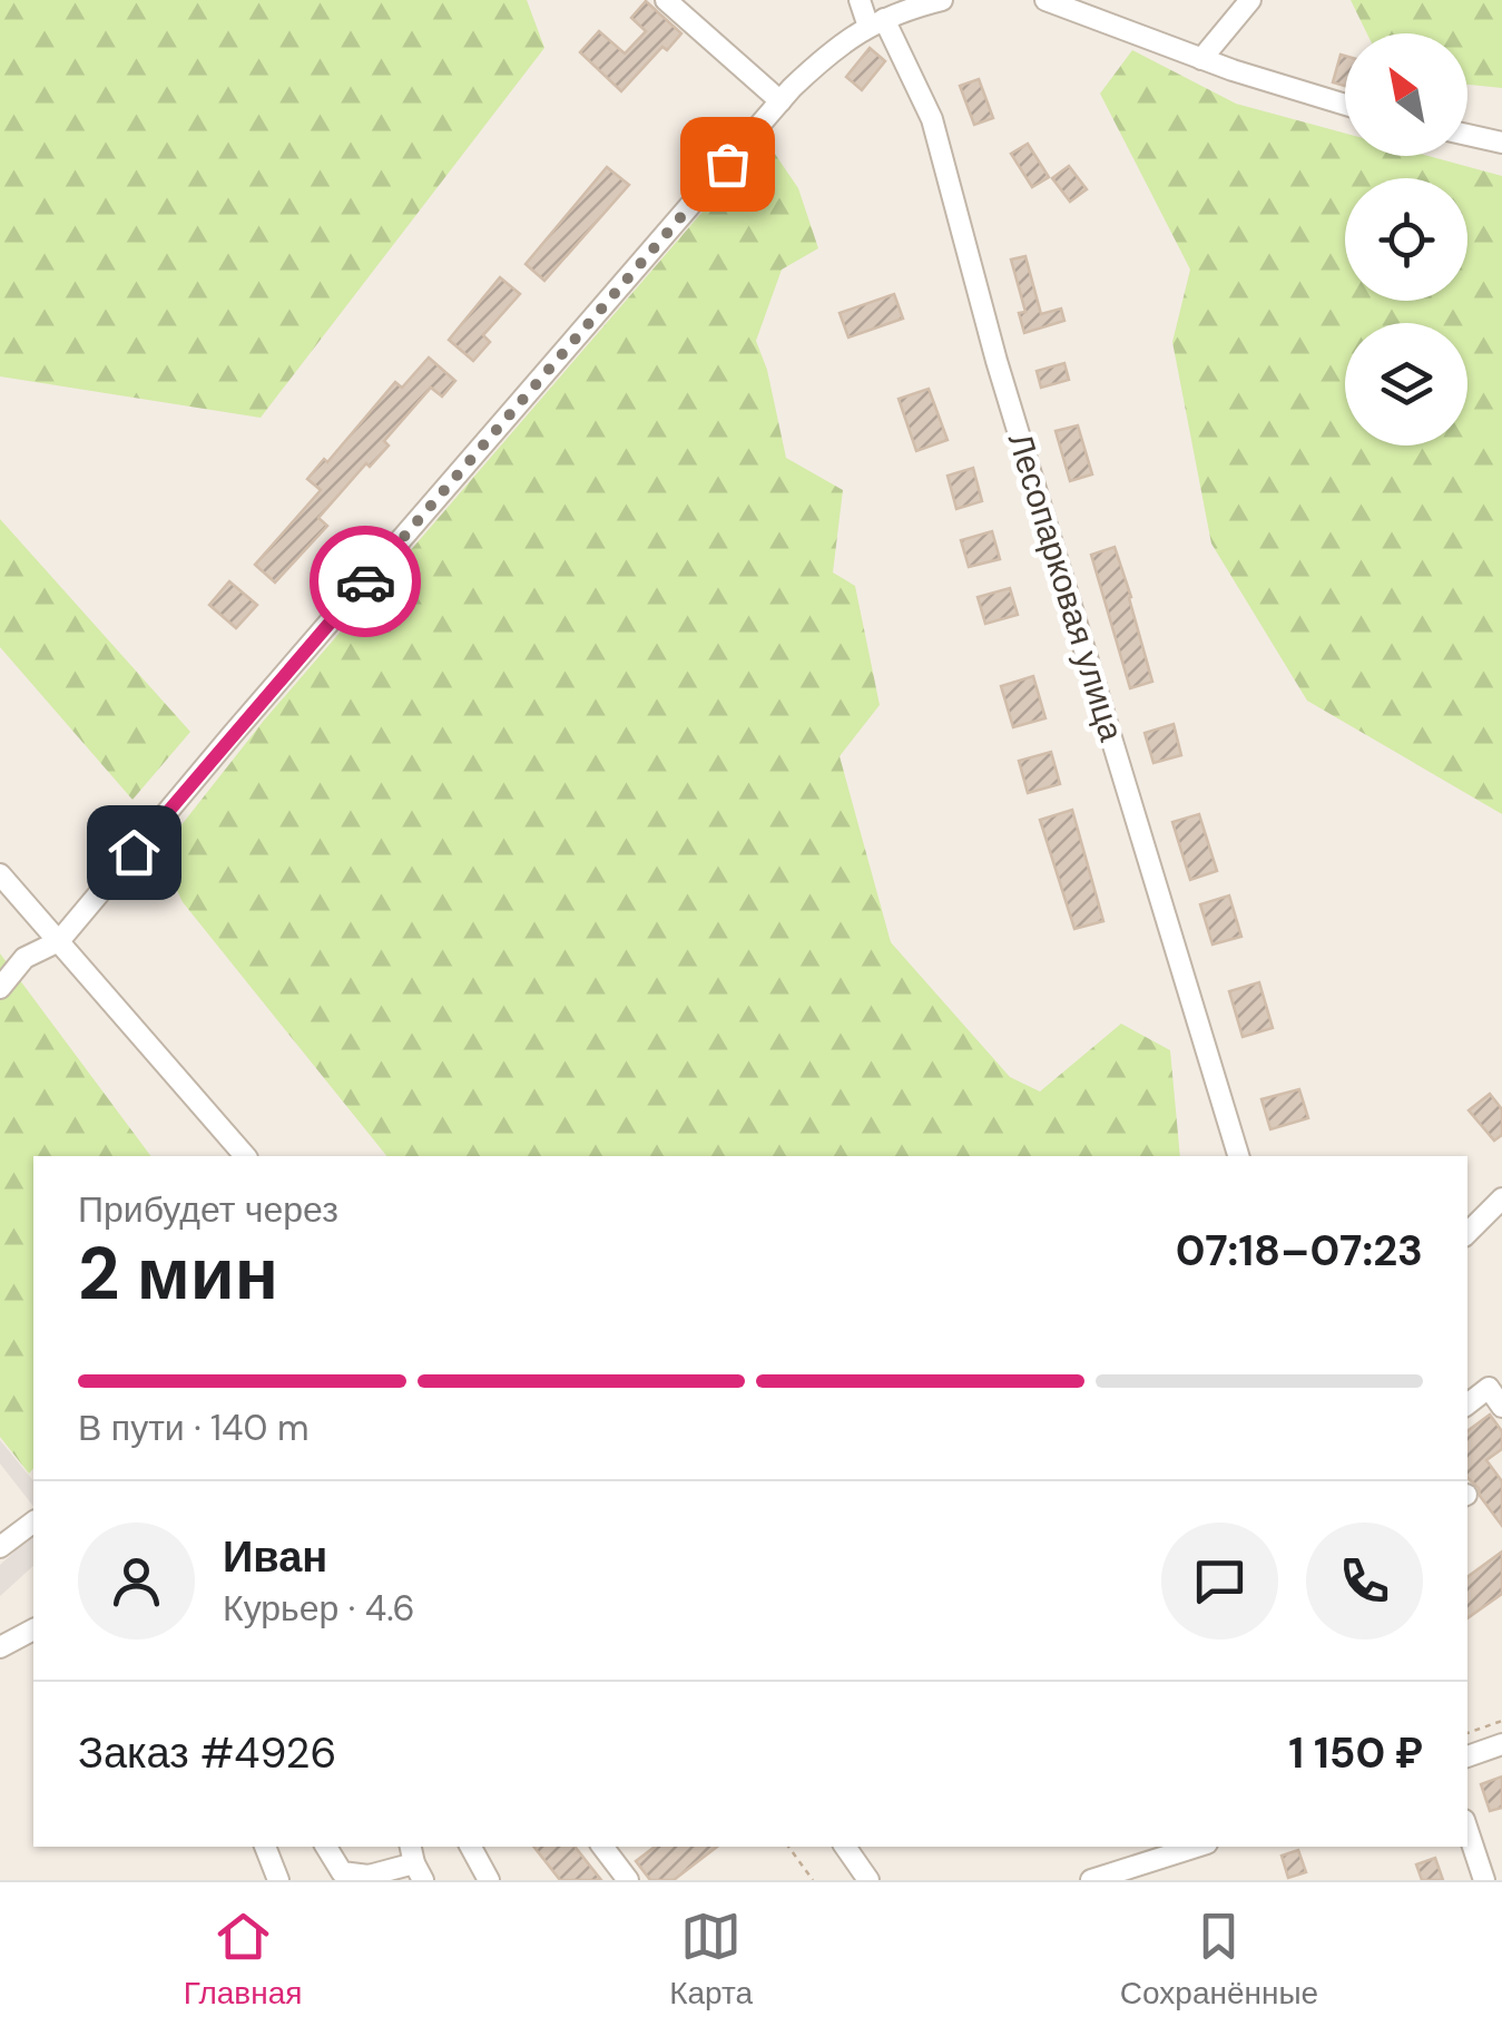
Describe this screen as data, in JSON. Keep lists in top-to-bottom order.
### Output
{
  "streets": {
    "street": ["Лесопарковая улица"]
  },
  "north": "top left",
  "page": {
    "heading": ["2 мин", "Прибудет через", "07:18–07:23"],
    "panel": [
      "Иван",
      "Курьер · 4.6",
      "Заказ #4926",
      "1 150 ₽"
    ],
    "bar": "В пути · 140 m",
    "tabs": ["Главная", "Карта", "Сохранённые"]
  }
}
